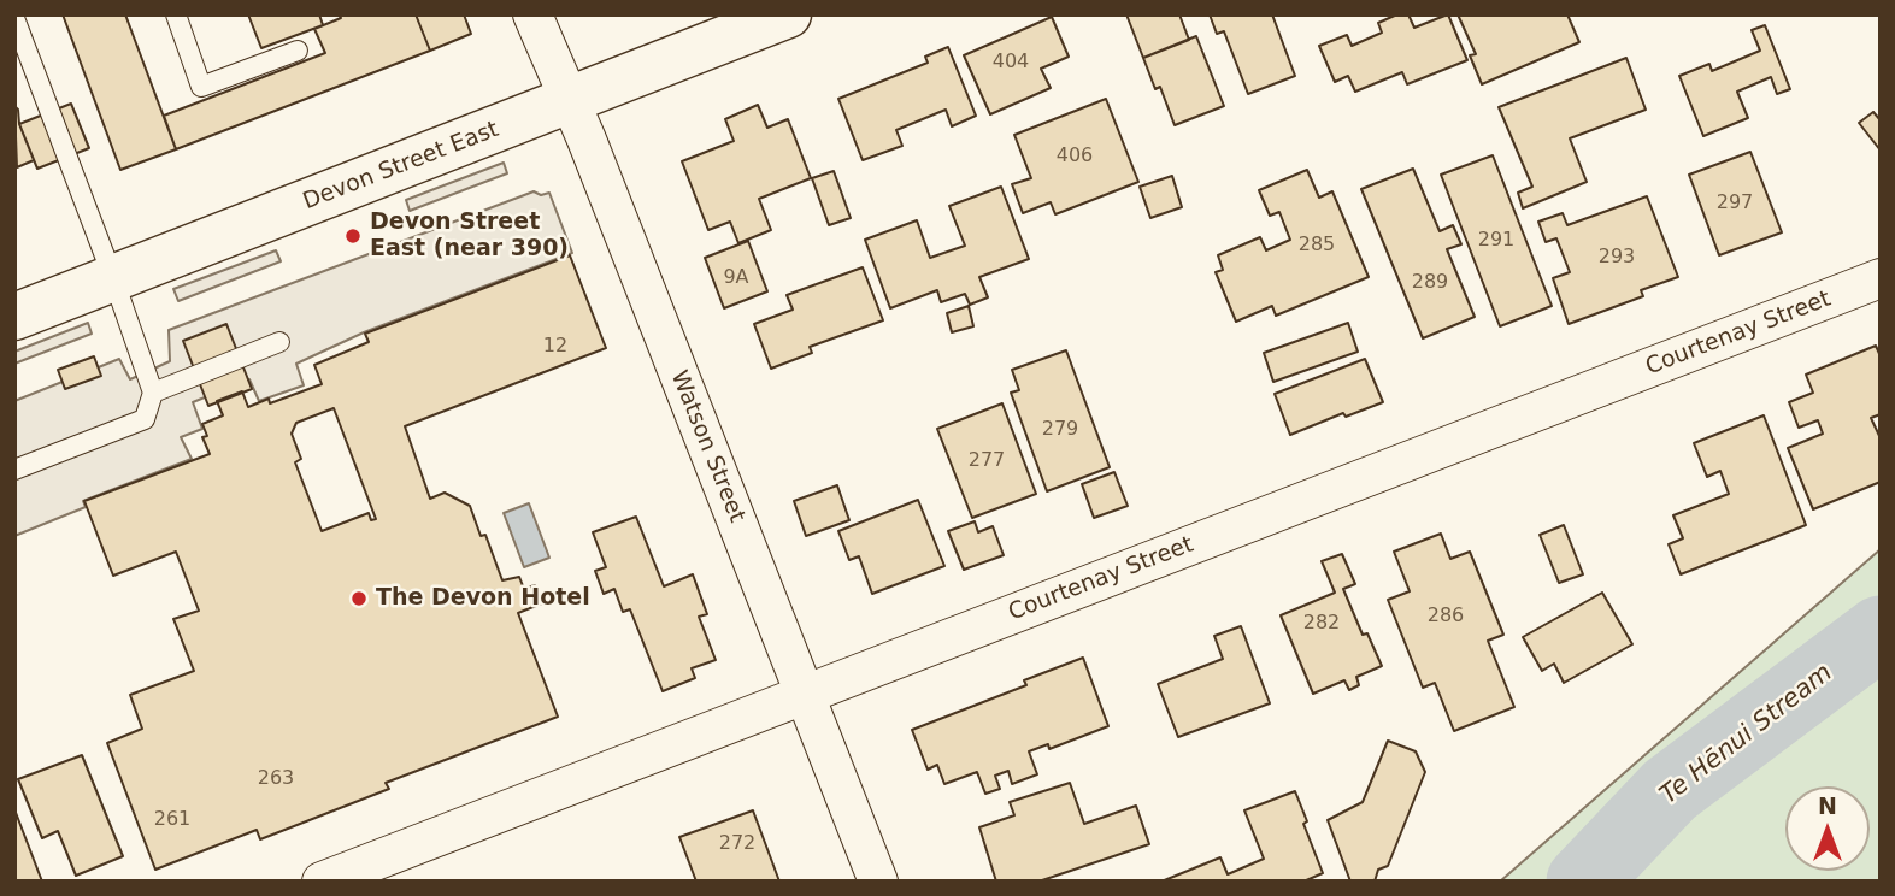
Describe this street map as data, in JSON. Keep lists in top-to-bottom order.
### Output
{
  "streets": {
    "main road": ["Devon Street East"],
    "street": ["Courtenay Street", "Watson Street"]
  },
  "crossings": [
    ["Devon Street East", "Watson Street"],
    ["Courtenay Street", "Watson Street"]
  ],
  "water": ["Te Hēnui Stream"],
  "places": ["Devon Street East (near 390)", "The Devon Hotel"],
  "house_numbers": [
    "404",
    "406",
    "297",
    "291",
    "285",
    "293",
    "9A",
    "289",
    "12",
    "279",
    "277",
    "286",
    "282",
    "263",
    "261",
    "272"
  ],
  "north": "top"
}
